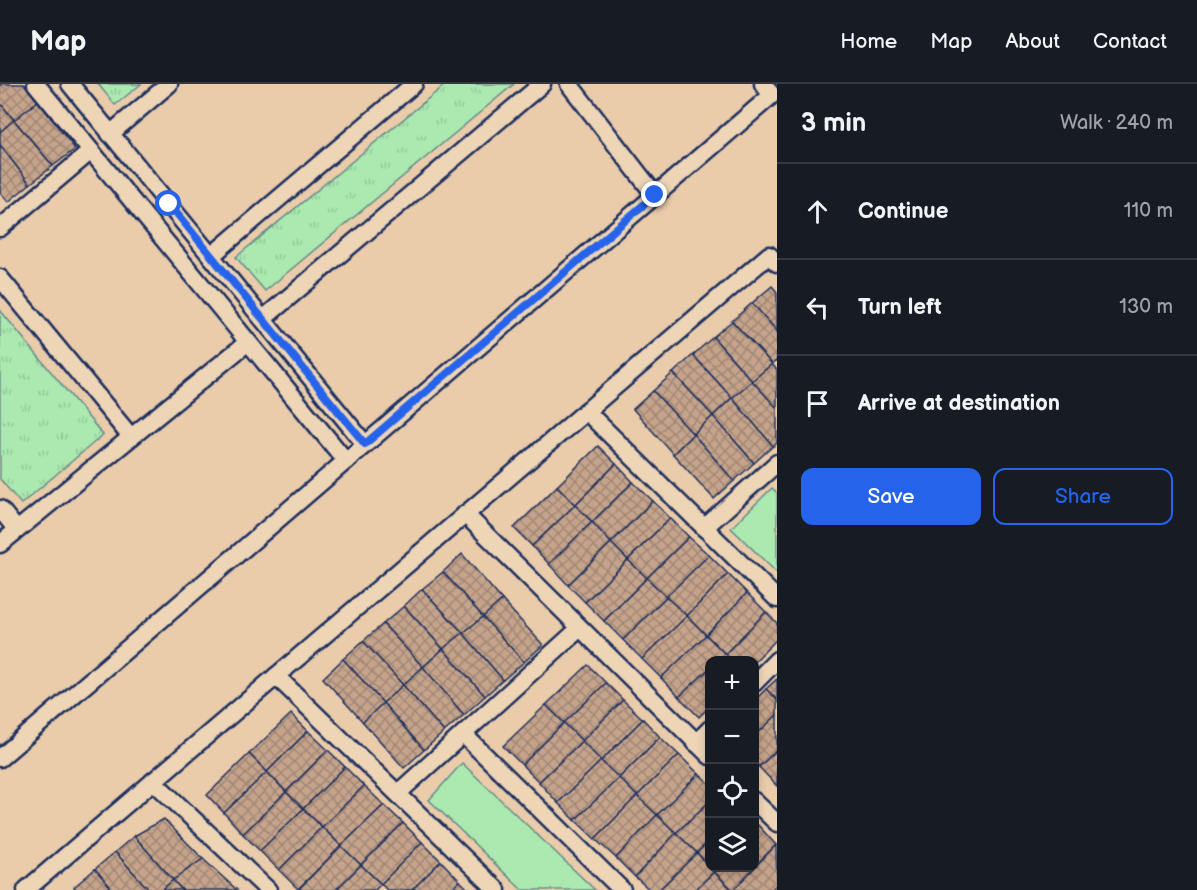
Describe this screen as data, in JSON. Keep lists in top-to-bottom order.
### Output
{
  "page": {
    "header": "Map",
    "nav": [
      "Home",
      "Map",
      "About",
      "Contact"
    ],
    "heading": ["3 min", "Walk · 240 m"],
    "list": [
      ["Continue", "110 m"],
      ["Turn left", "130 m"],
      "Arrive at destination"
    ],
    "buttons": ["Save", "Share"],
    "map_buttons": ["+", "−"]
  }
}
